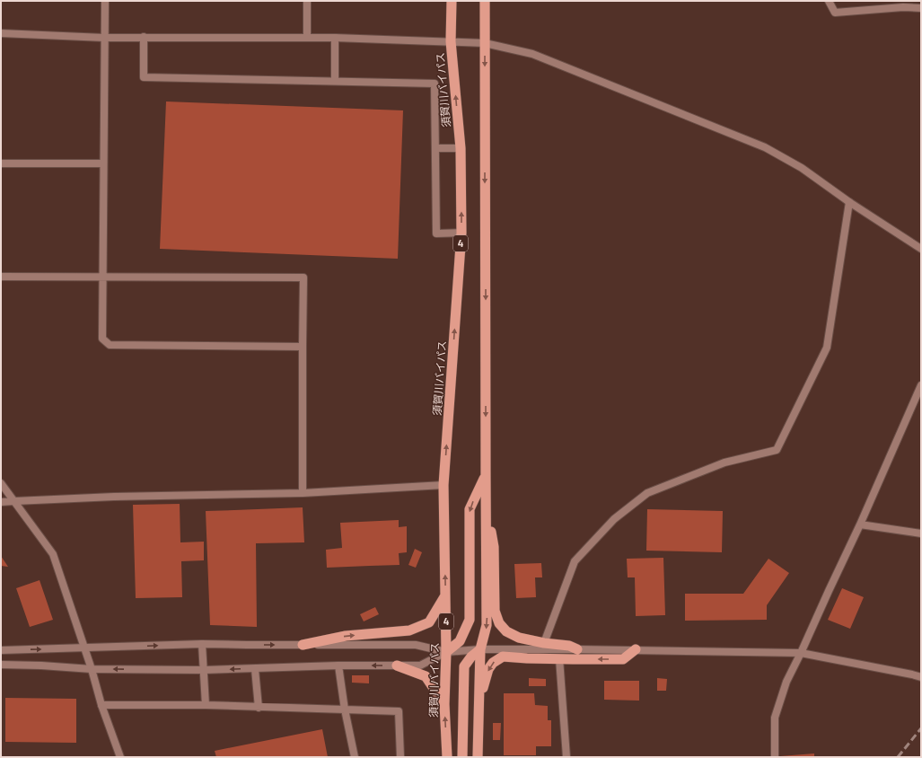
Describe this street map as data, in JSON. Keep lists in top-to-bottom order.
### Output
{
  "streets": {
    "highway": ["須賀川バイパス", "4"]
  }
}
